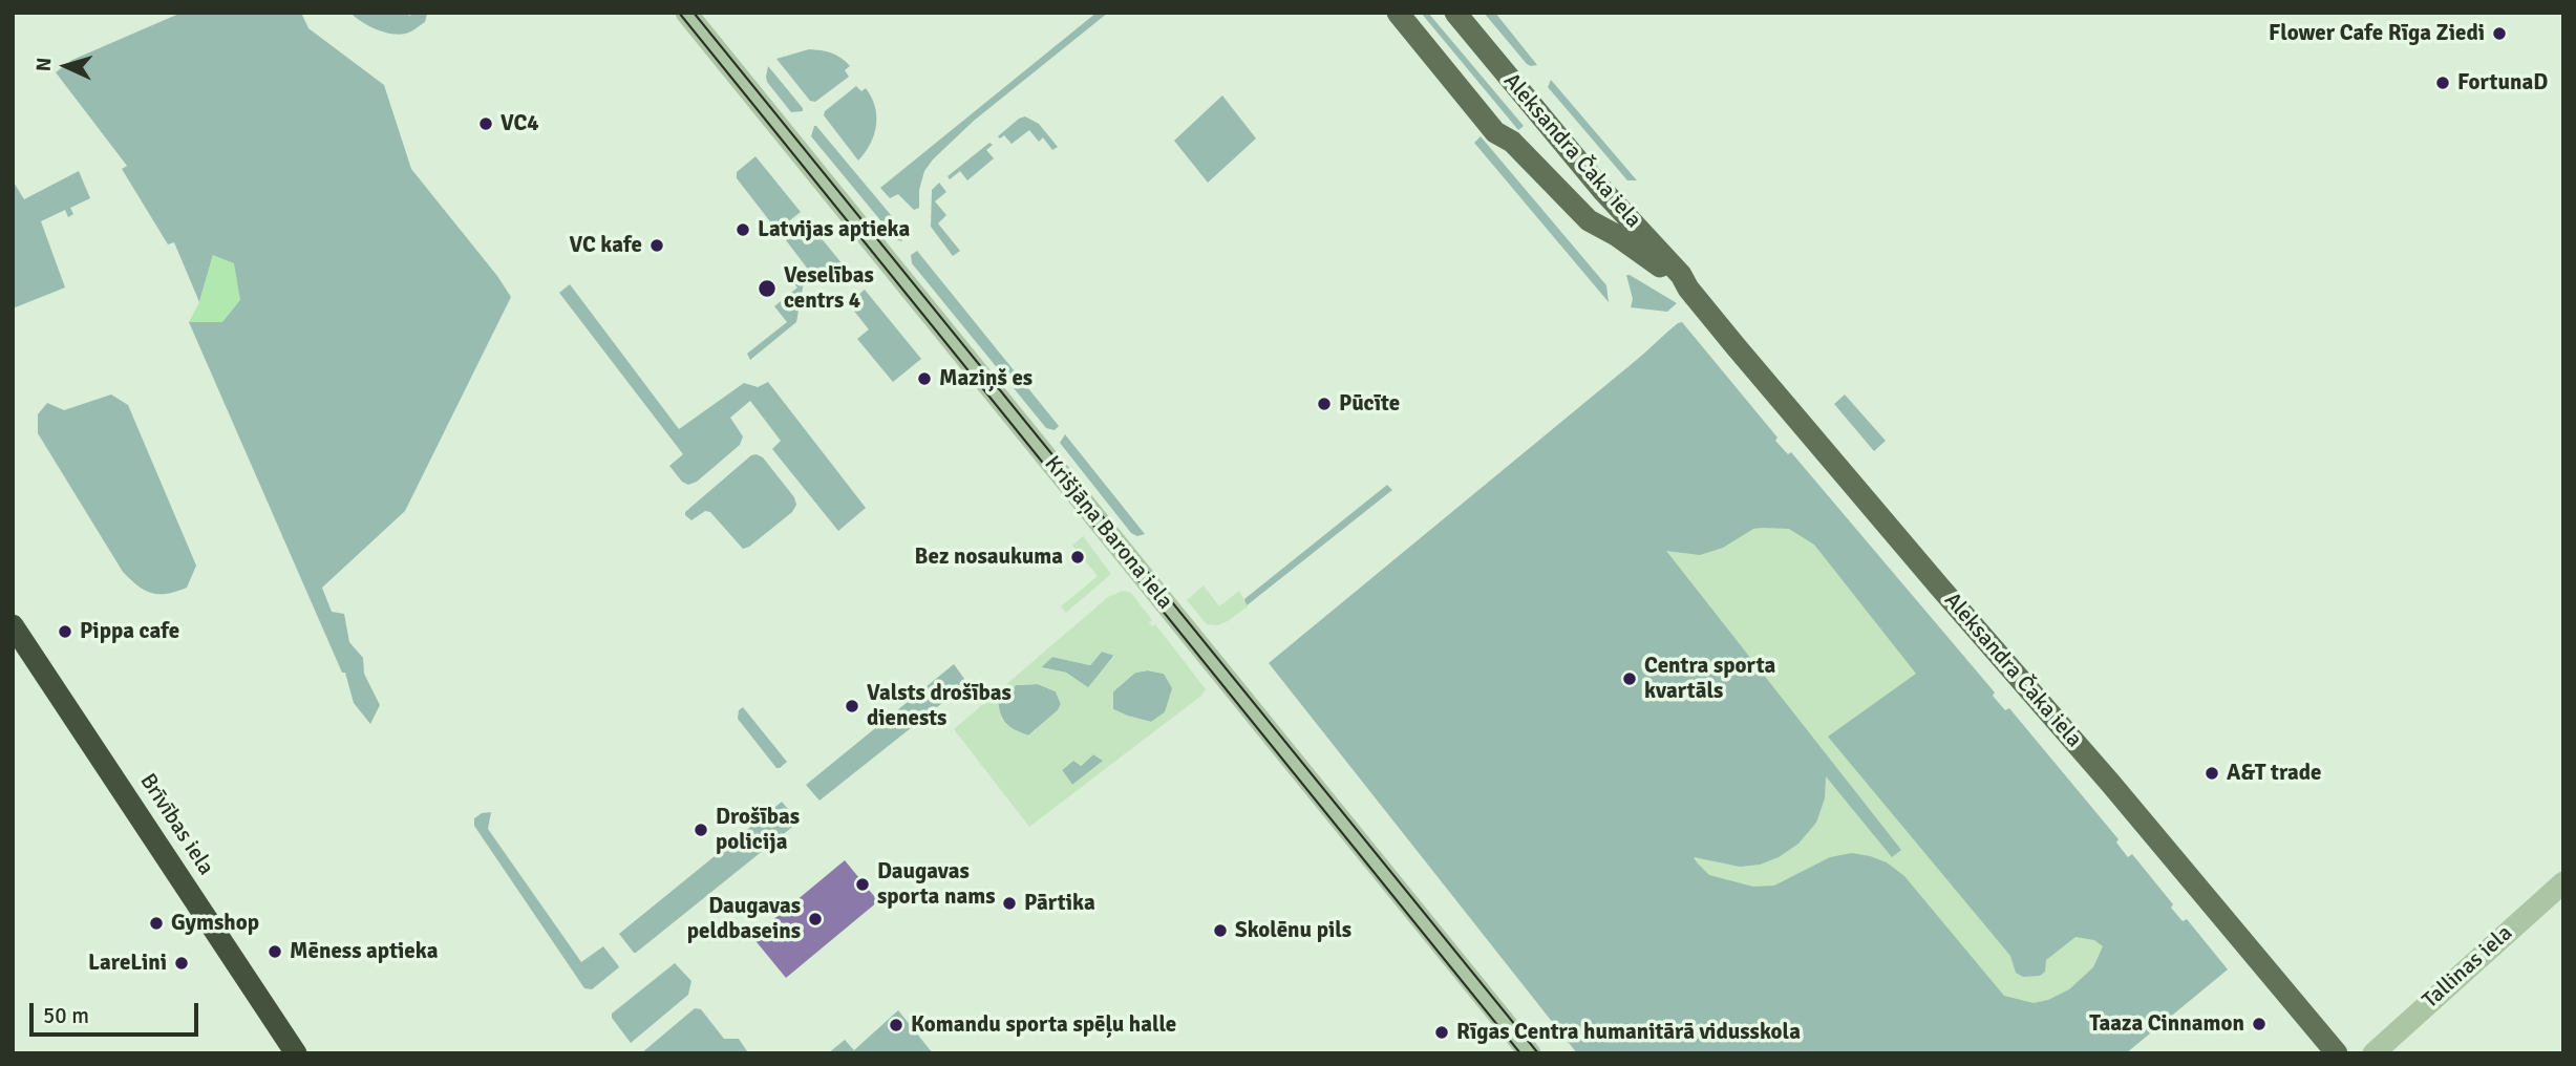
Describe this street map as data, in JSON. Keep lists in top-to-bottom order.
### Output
{
  "streets": {
    "highway": ["Brīvības iela"],
    "main road": ["Aleksandra Čaka iela"],
    "street": ["Krišjāņa Barona iela", "Tallinas iela"]
  },
  "places": [
    "Flower Cafe Rīga Ziedi",
    "FortunaD",
    "VC4",
    "Latvijas aptieka",
    "VC kafe",
    "Veselības centrs 4",
    "Maziņš es",
    "Pūcīte",
    "Bez nosaukuma",
    "Pippa cafe",
    "Centra sporta kvartāls",
    "Valsts drošības dienests",
    "A&T trade",
    "Drošības policija",
    "Daugavas sporta nams",
    "Pārtika",
    "Daugavas peldbaseins",
    "Gymshop",
    "Skolēnu pils",
    "Mēness aptieka",
    "LareLini",
    "Taaza Cinnamon",
    "Komandu sporta spēļu halle",
    "Rīgas Centra humanitārā vidusskola"
  ],
  "scale_bar": "50 m",
  "north": "left"
}
